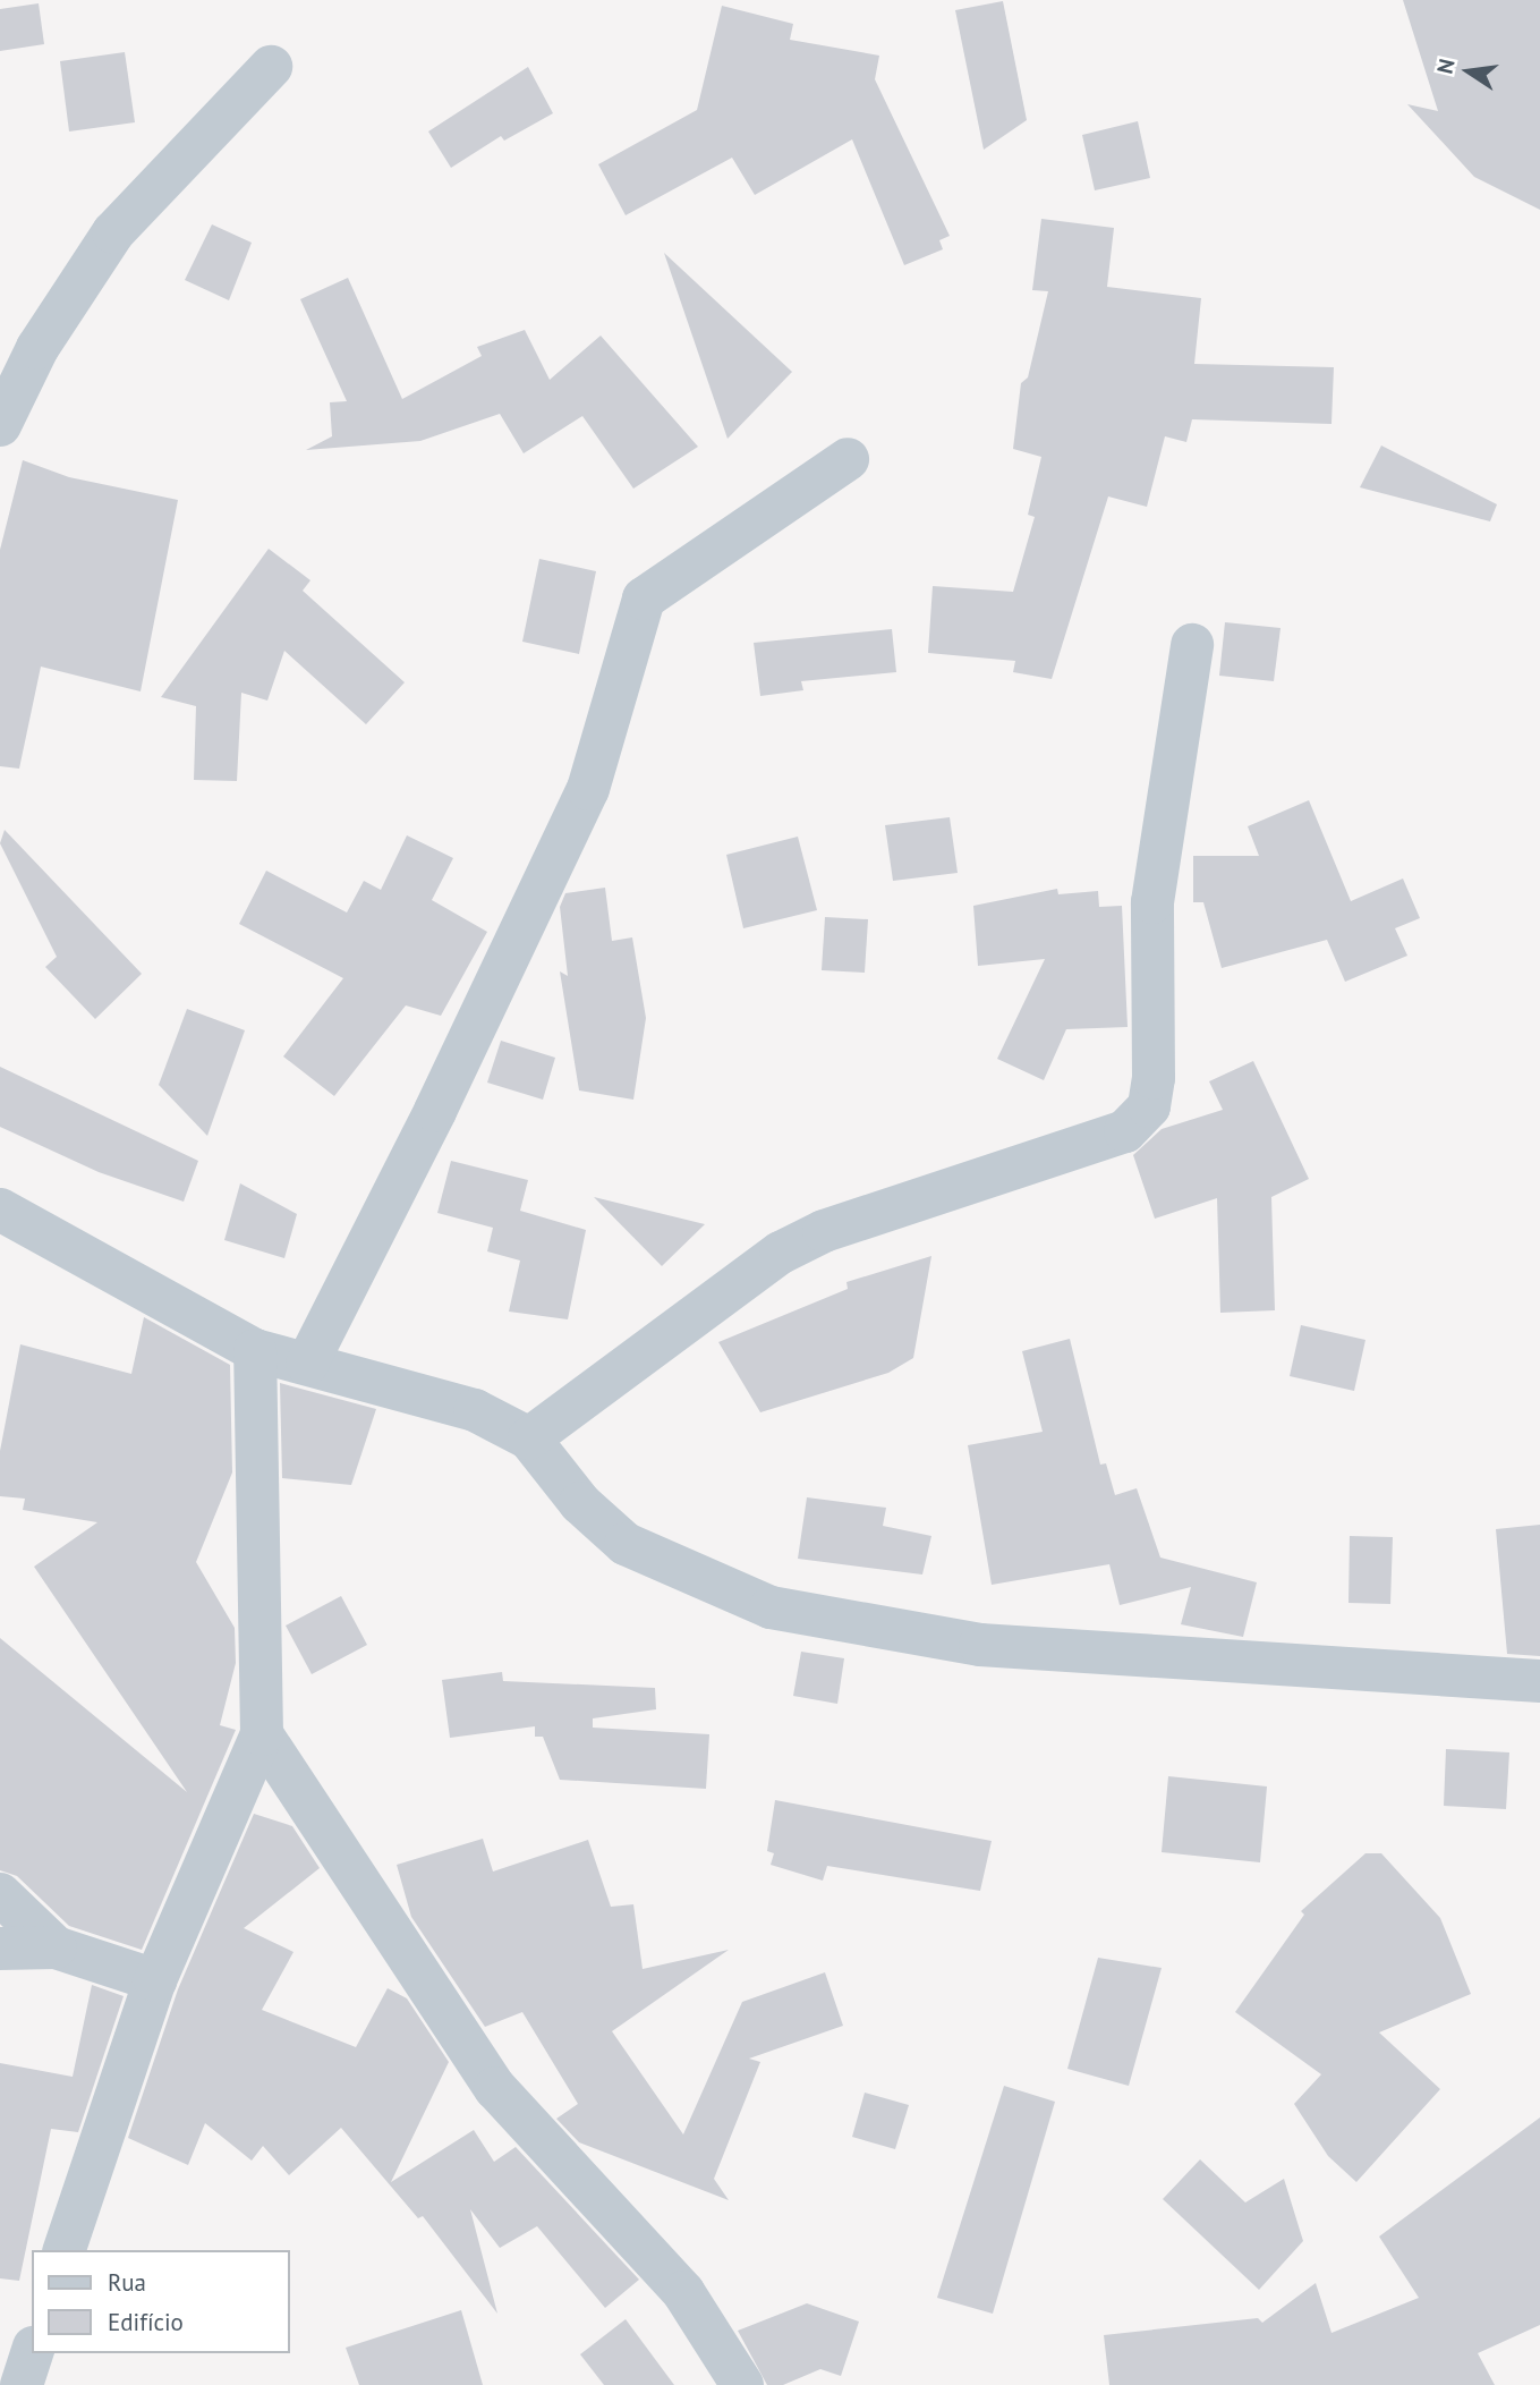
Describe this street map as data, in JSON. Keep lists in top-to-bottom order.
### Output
{
  "legend": ["Rua", "Edifício"],
  "north": "left"
}
